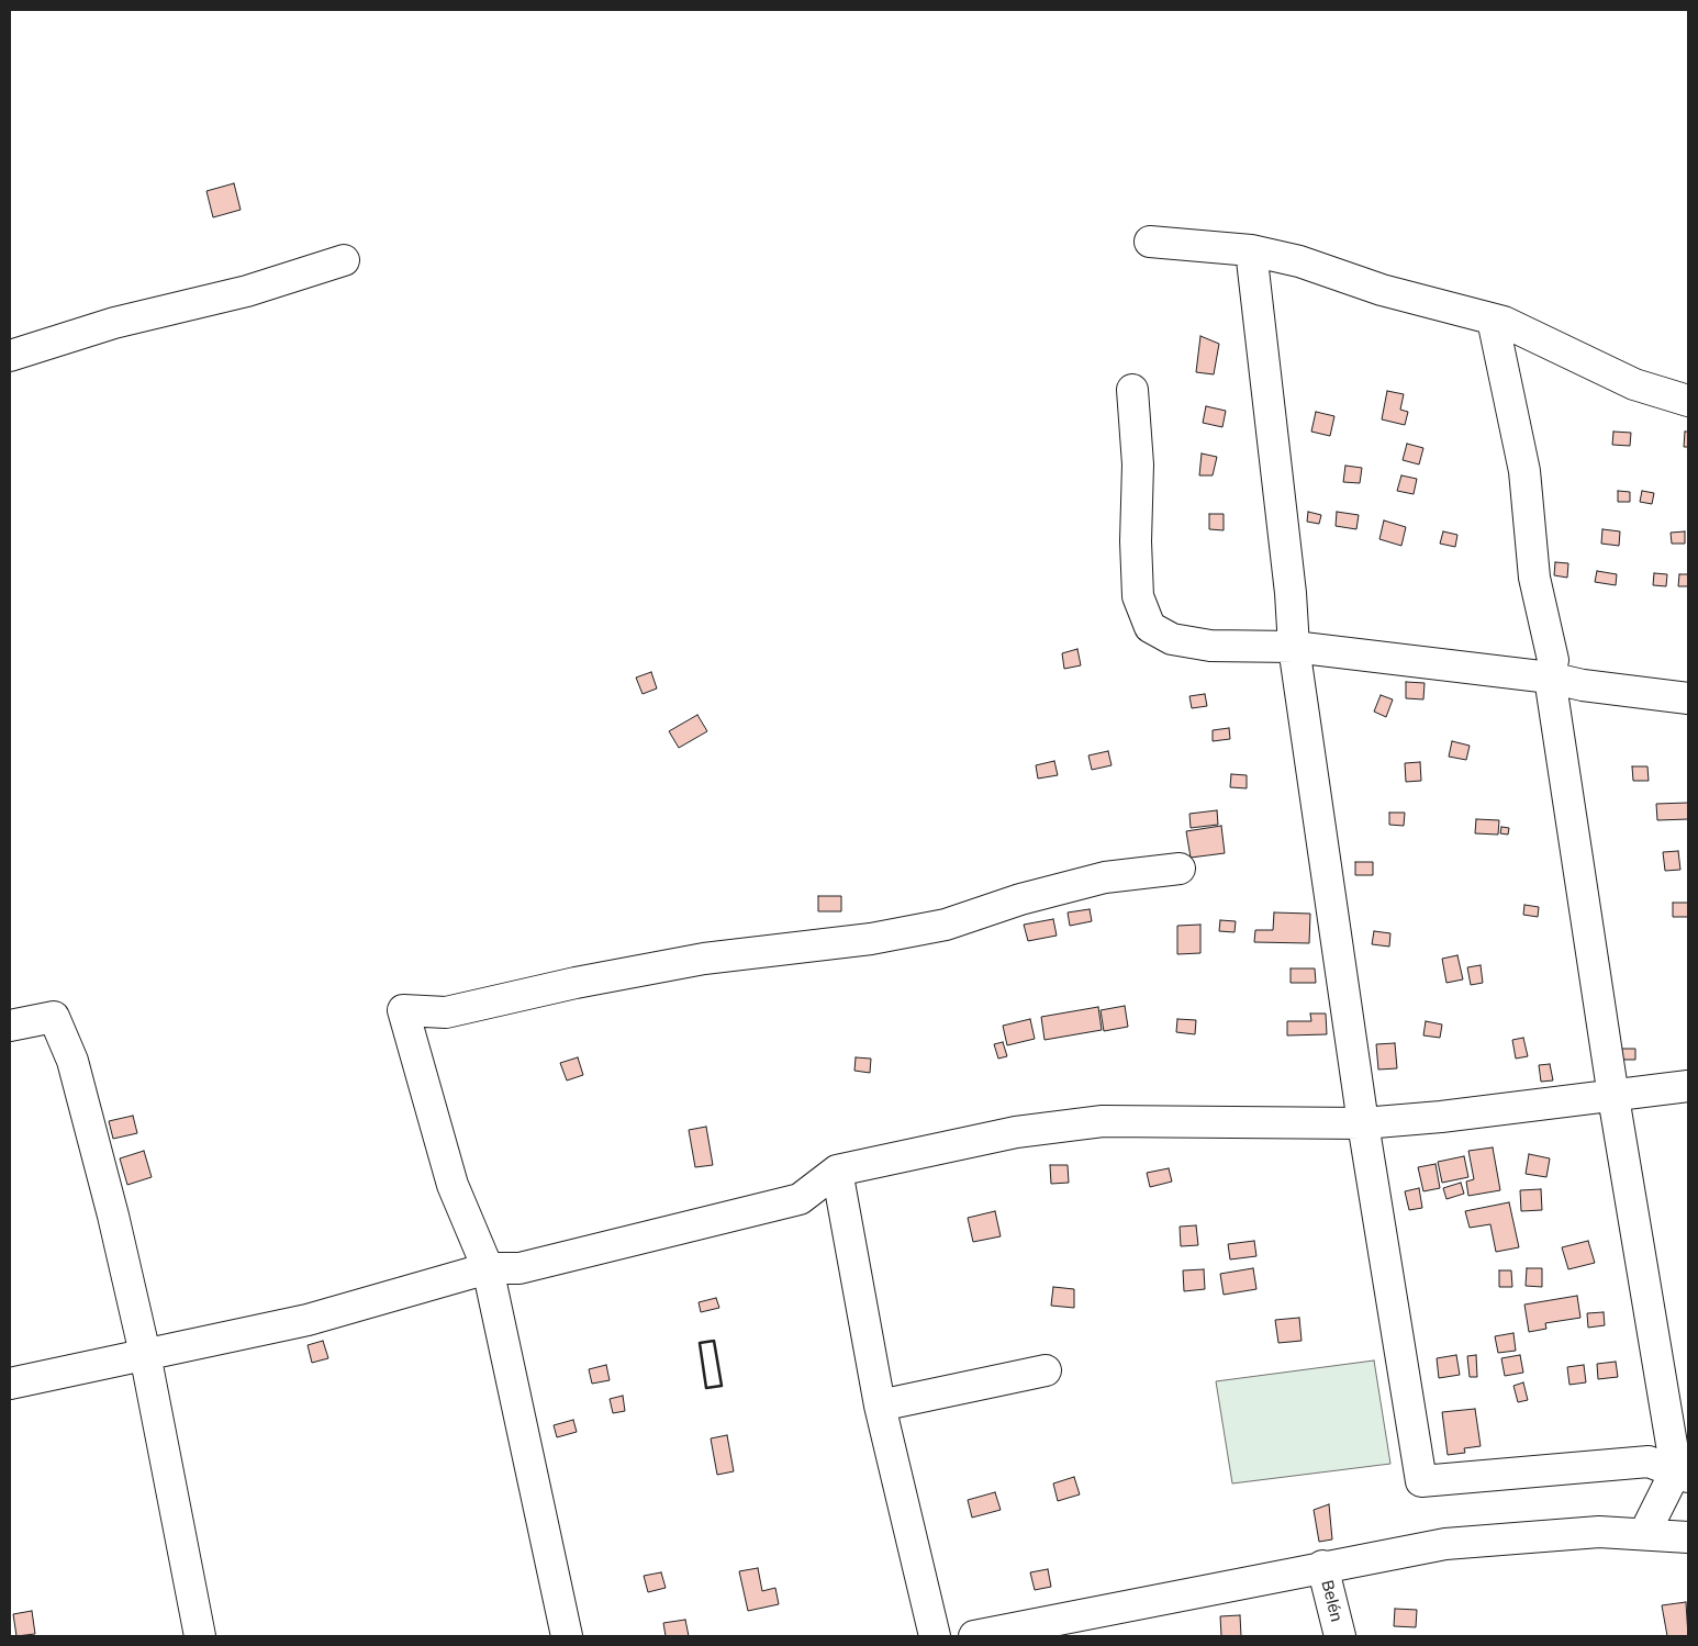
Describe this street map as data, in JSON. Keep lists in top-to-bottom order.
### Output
{
  "streets": {
    "street": ["Belén"]
  }
}
